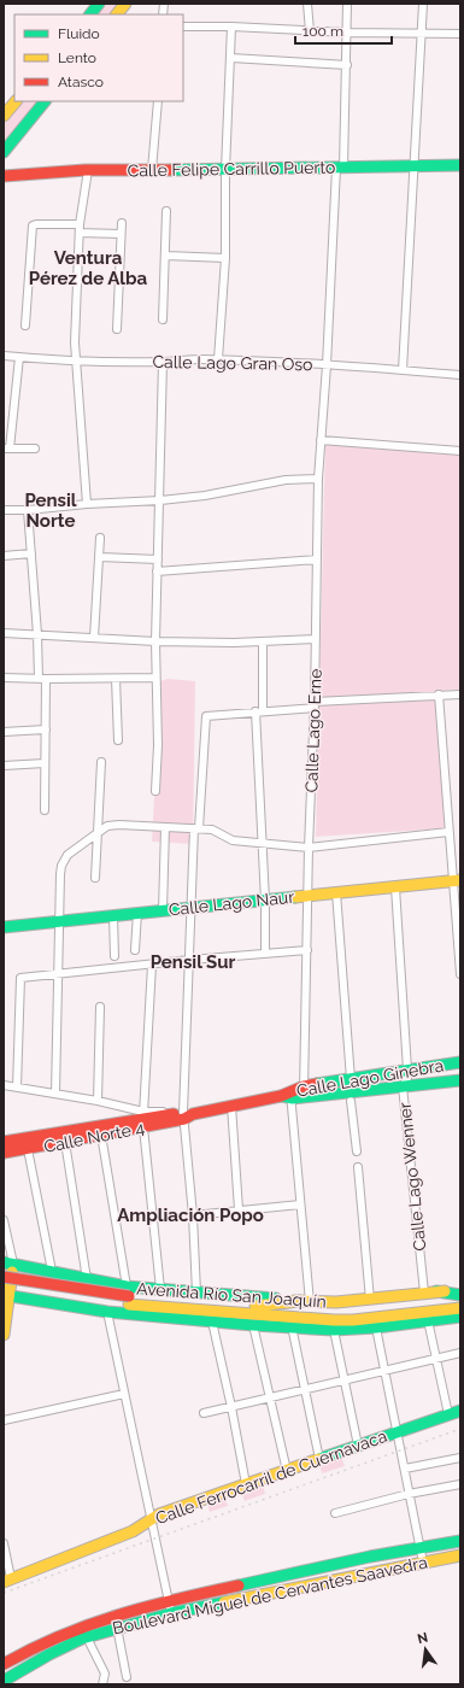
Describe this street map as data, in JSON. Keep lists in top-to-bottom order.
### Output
{
  "streets": {
    "main road": [
      "Calle Felipe Carrillo Puerto",
      "Calle Lago Naur",
      "Calle Lago Ginebra",
      "Calle Norte 4",
      "Avenida Río San Joaquín",
      "Calle Ferrocarril de Cuernavaca",
      "Boulevard Miguel de Cervantes Saavedra"
    ],
    "street": ["Calle Lago Gran Oso", "Calle Lago Erne", "Calle Lago Wenner"]
  },
  "crossings": [
    ["Calle Felipe Carrillo Puerto", "Calle Lago Erne"],
    ["Calle Lago Gran Oso", "Calle Lago Erne"],
    ["Calle Lago Erne", "Calle Lago Naur"],
    ["Calle Lago Erne", "Calle Lago Ginebra"],
    ["Calle Lago Naur", "Calle Lago Wenner"],
    ["Calle Lago Ginebra", "Calle Norte 4"],
    ["Calle Lago Ginebra", "Calle Lago Wenner"],
    ["Calle Lago Wenner", "Avenida Río San Joaquín"]
  ],
  "districts": [
    "Ventura Pérez de Alba",
    "Pensil Norte",
    "Pensil Sur",
    "Ampliación Popo"
  ],
  "legend": ["Fluido", "Lento", "Atasco"],
  "scale_bar": "100 m",
  "north": "top"
}
